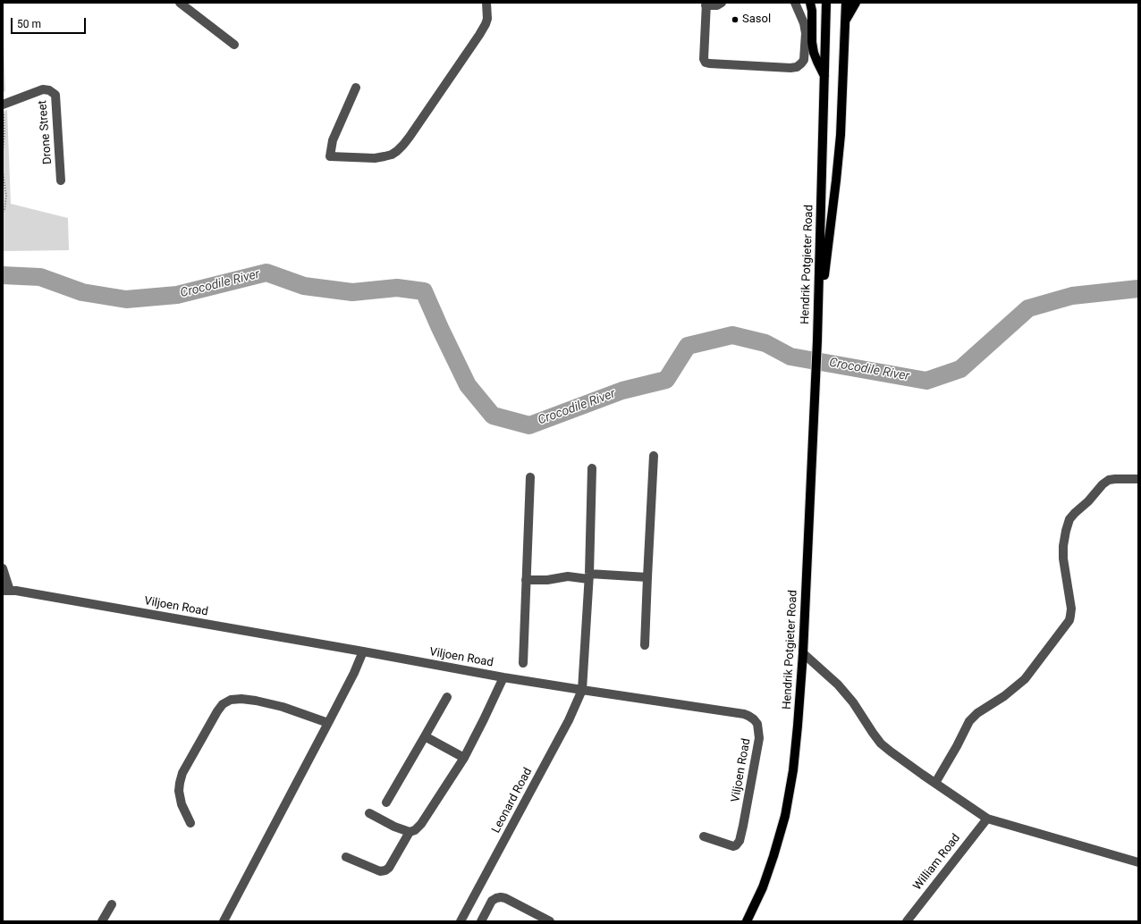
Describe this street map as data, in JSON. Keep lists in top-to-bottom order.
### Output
{
  "streets": {
    "main road": ["Hendrik Potgieter Road"],
    "street": [
      "Drone Street",
      "Viljoen Road",
      "Leonard Road",
      "William Road"
    ]
  },
  "crossings": [
    ["Viljoen Road", "Leonard Road"]
  ],
  "water": ["Crocodile River"],
  "places": ["Sasol"],
  "scale_bar": "50 m"
}
